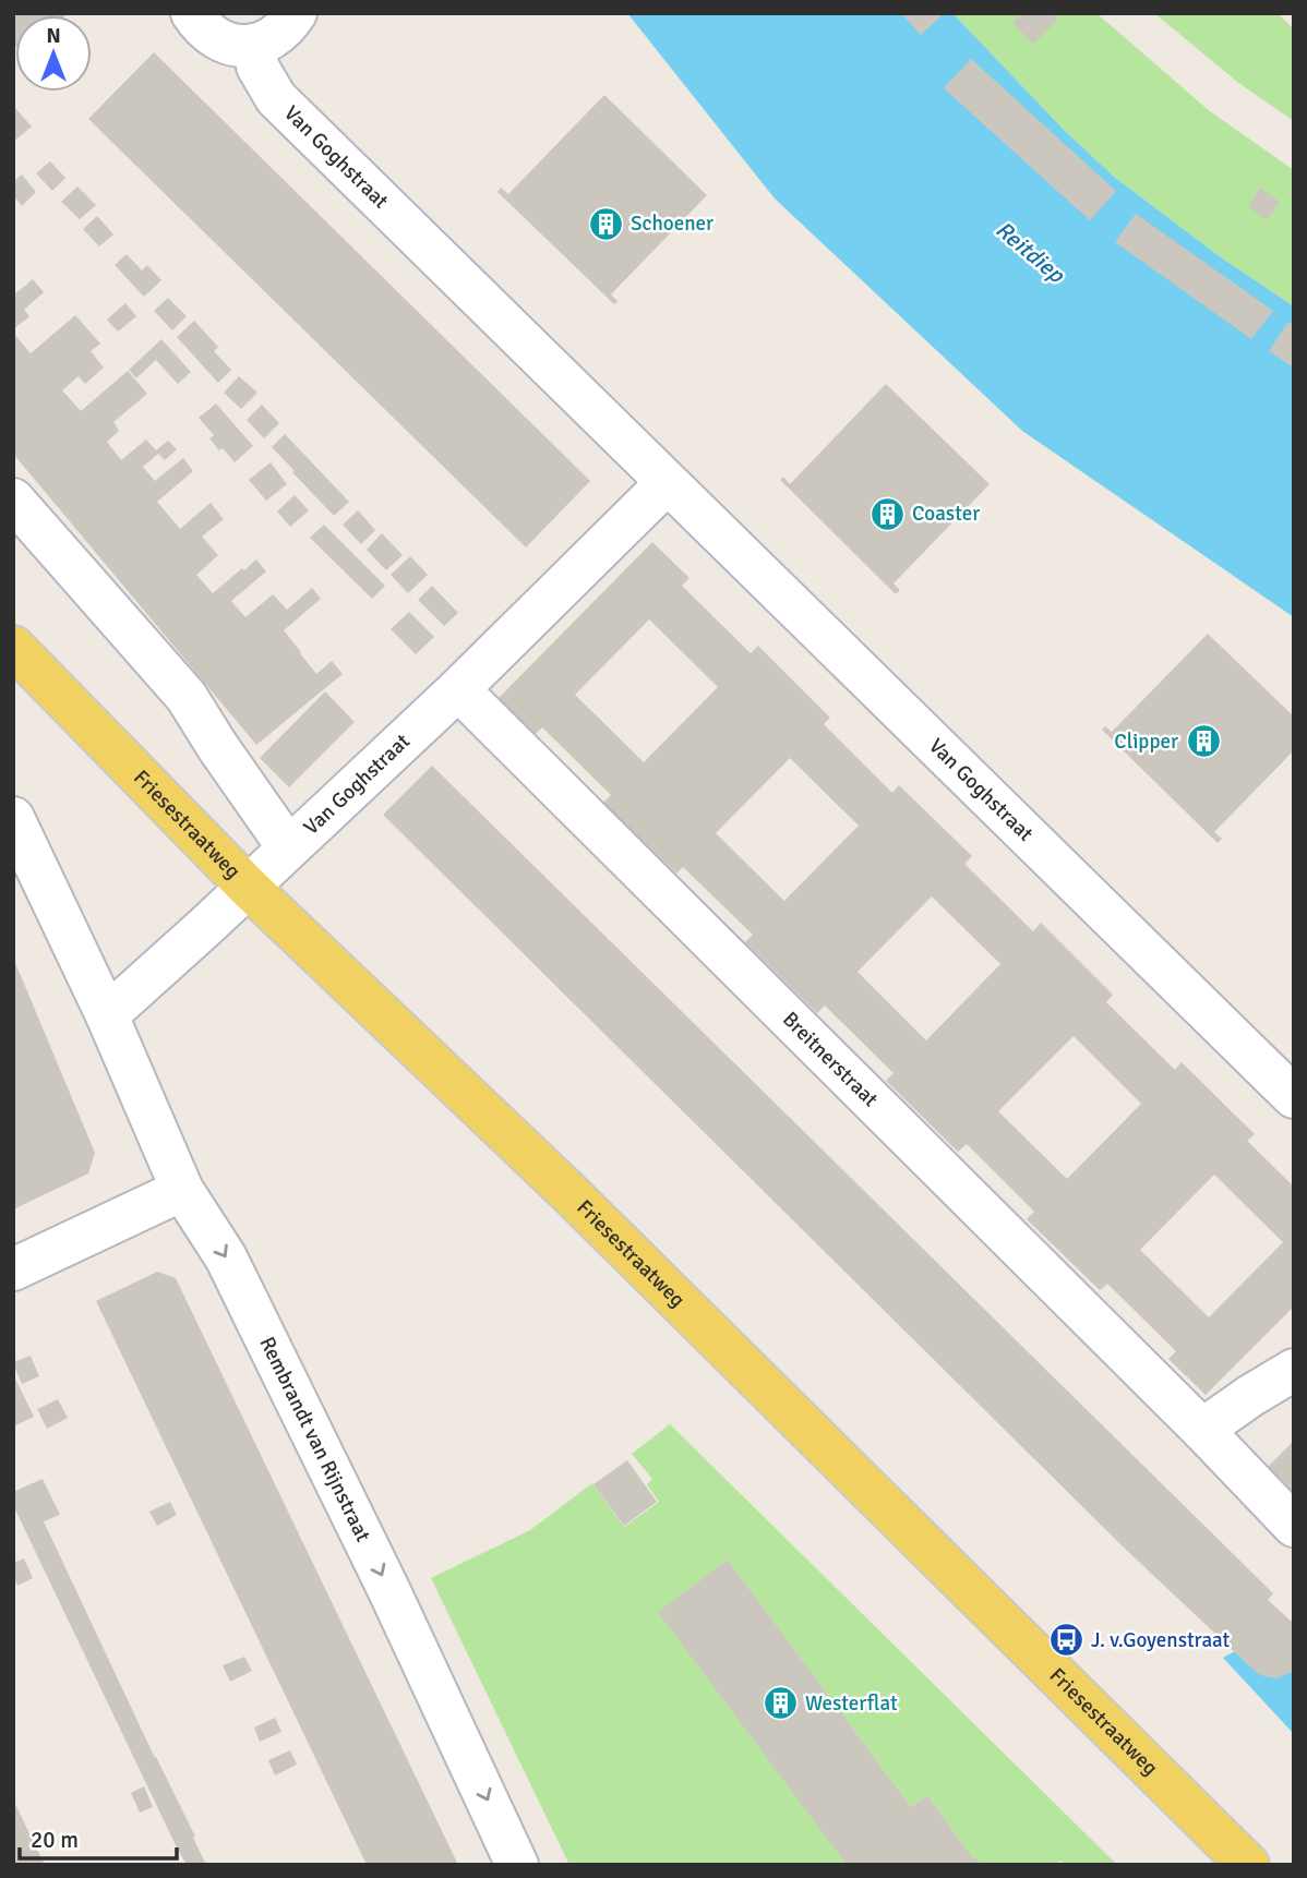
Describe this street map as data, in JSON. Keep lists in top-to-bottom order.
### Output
{
  "streets": {
    "main road": ["Friesestraatweg"],
    "street": ["Van Goghstraat", "Breitnerstraat", "Rembrandt van Rijnstraat"]
  },
  "crossings": [
    ["Van Goghstraat", "Friesestraatweg"],
    ["Van Goghstraat", "Breitnerstraat"],
    ["Van Goghstraat", "Rembrandt van Rijnstraat"]
  ],
  "one_way": ["Rembrandt van Rijnstraat"],
  "water": ["Reitdiep"],
  "places": {
    "building": [
      "Schoener",
      "Coaster",
      "Clipper",
      "Westerflat"
    ],
    "bus stop": ["J. v.Goyenstraat"]
  },
  "scale_bar": "20 m",
  "north": "top"
}
